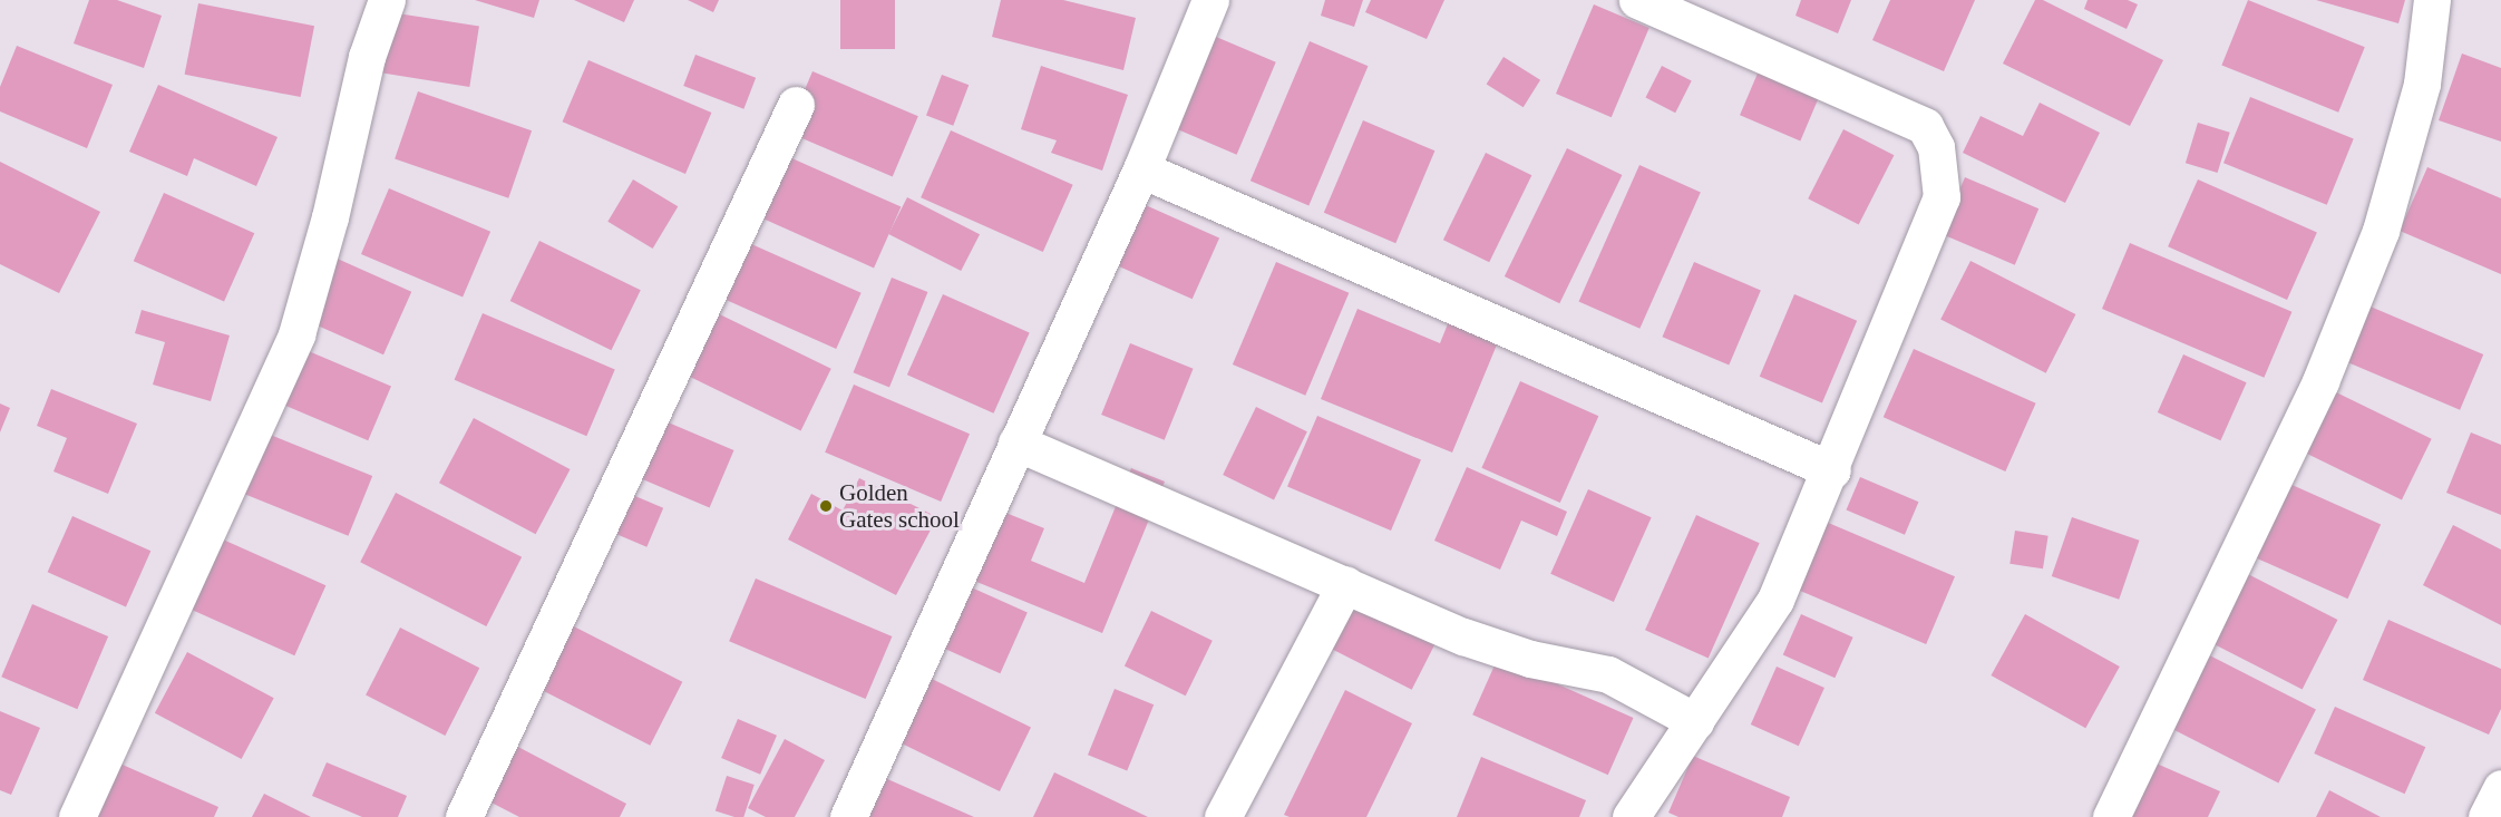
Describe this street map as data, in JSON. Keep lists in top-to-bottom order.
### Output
{
  "places": ["Golden Gates school"]
}
